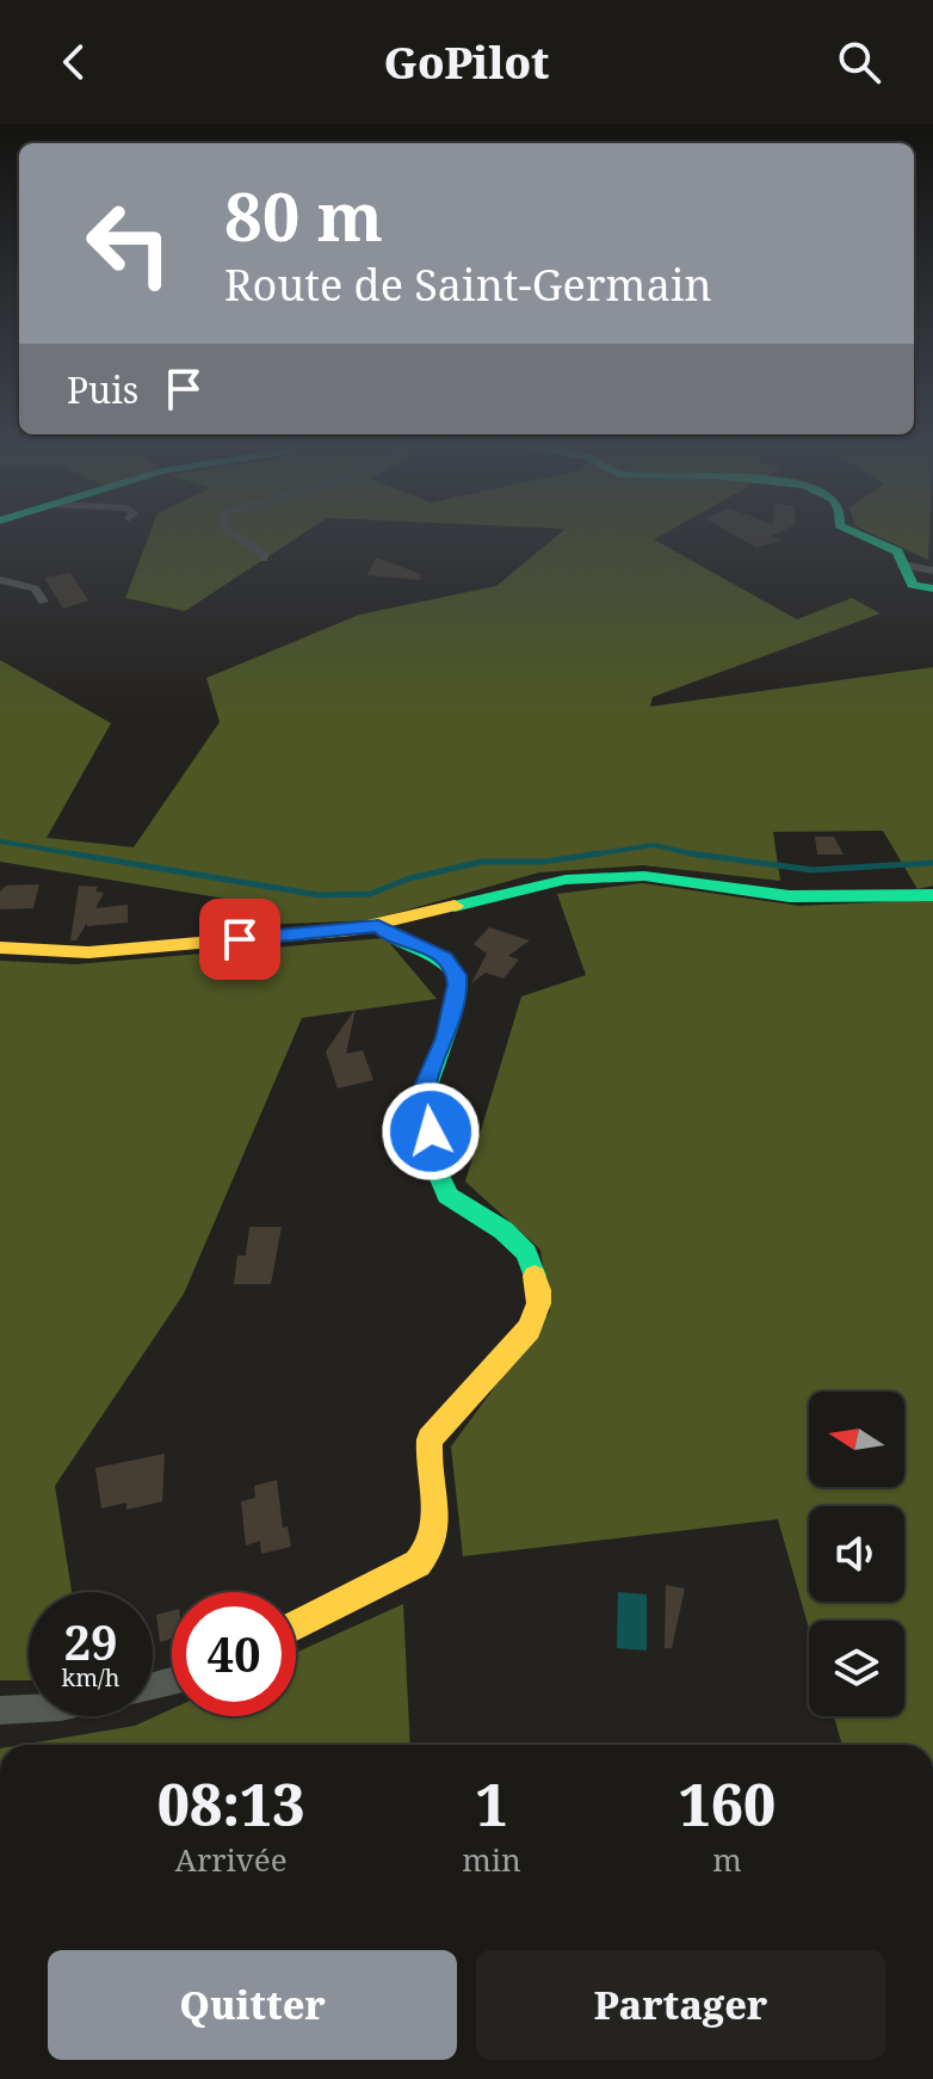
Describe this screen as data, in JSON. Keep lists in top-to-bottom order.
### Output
{
  "north": "left",
  "page": {
    "header": "GoPilot",
    "turn": ["80 m", "Route de Saint-Germain"],
    "then": "Puis",
    "speed": "29 km/h",
    "limit": "40",
    "eta": [
      "08:13",
      "Arrivée",
      "1",
      "min",
      "160",
      "m"
    ],
    "buttons": ["Quitter", "Partager"]
  }
}
